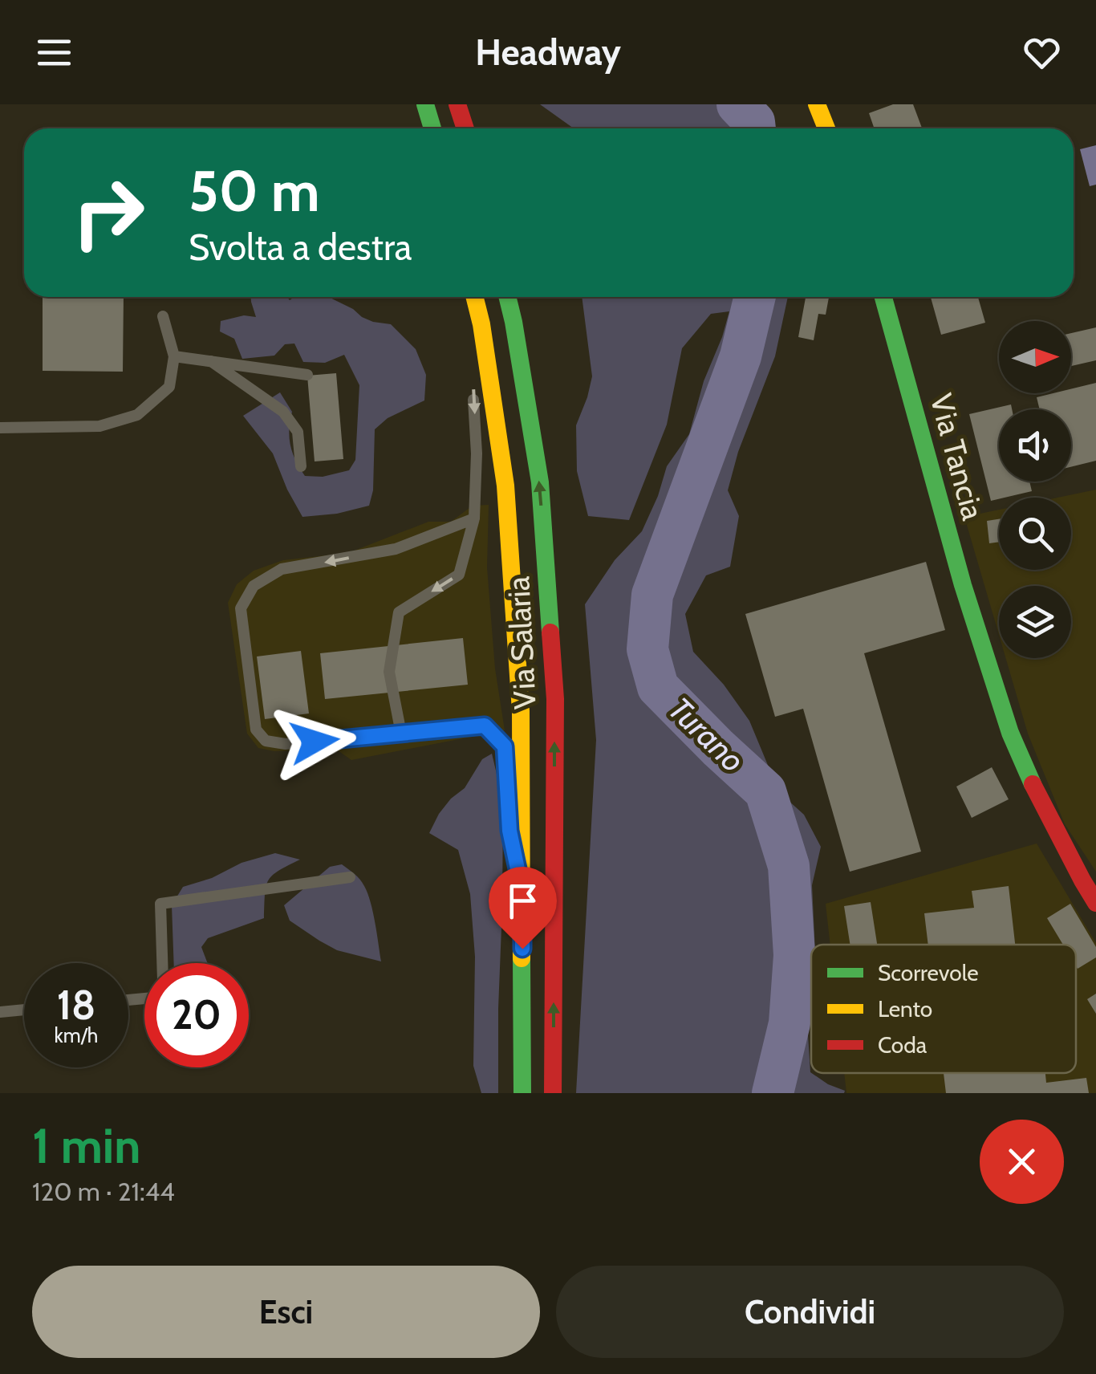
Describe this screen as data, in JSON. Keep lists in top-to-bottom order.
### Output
{
  "streets": {
    "main road": ["Via Tancia", "Via Salaria"]
  },
  "water": ["Turano"],
  "legend": ["Scorrevole", "Lento", "Coda"],
  "north": "right",
  "page": {
    "header": "Headway",
    "turn": ["50 m", "Svolta a destra"],
    "speed": "18 km/h",
    "limit": "20",
    "heading": ["1 min", "120 m · 21:44"],
    "buttons": ["Esci", "Condividi"]
  }
}
